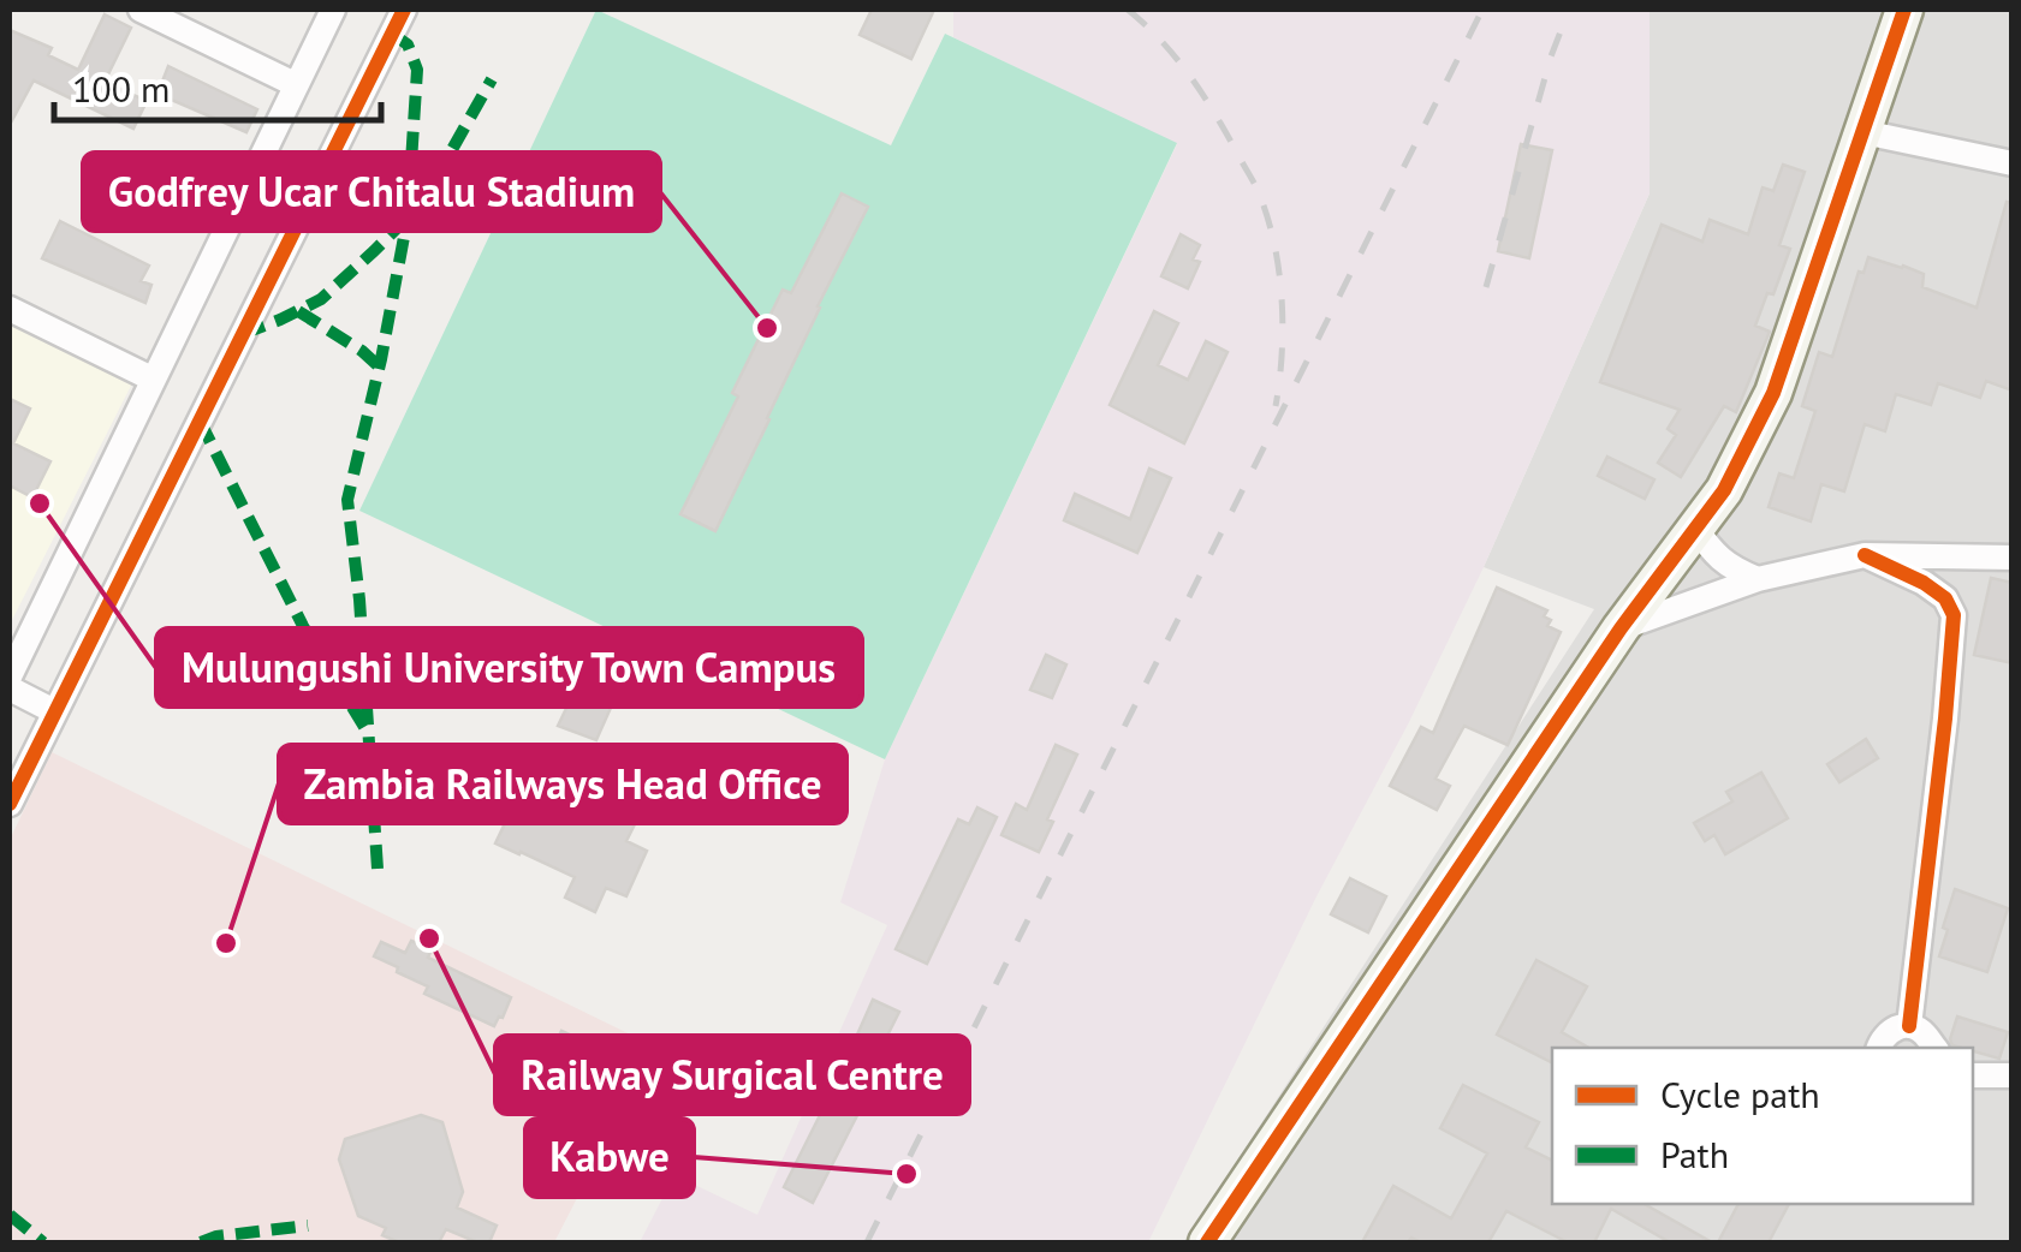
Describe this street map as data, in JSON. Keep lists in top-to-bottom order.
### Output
{
  "places": [
    "Godfrey Ucar Chitalu Stadium",
    "Mulungushi University Town Campus",
    "Railway Surgical Centre",
    "Zambia Railways Head Office",
    "Kabwe"
  ],
  "legend": ["Cycle path", "Path"],
  "scale_bar": "100 m"
}
